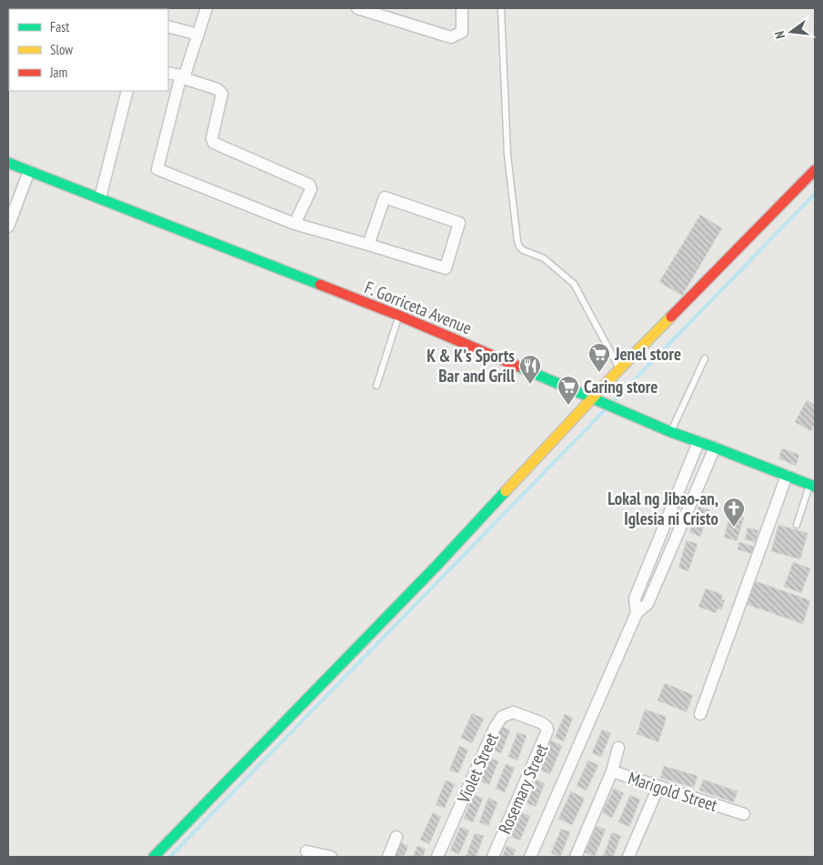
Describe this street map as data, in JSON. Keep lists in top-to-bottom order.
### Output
{
  "streets": {
    "street": [
      "F. Gorriceta Avenue",
      "Violet Street",
      "Rosemary Street",
      "Marigold Street"
    ]
  },
  "crossings": [
    ["Violet Street", "Rosemary Street"]
  ],
  "places": {
    "supermarket": ["Jenel store", "Caring store"],
    "restaurant": ["K & K's Sports Bar and Grill"],
    "church": ["Lokal ng Jibao-an, Iglesia ni Cristo"]
  },
  "legend": ["Fast", "Slow", "Jam"],
  "north": "left"
}
